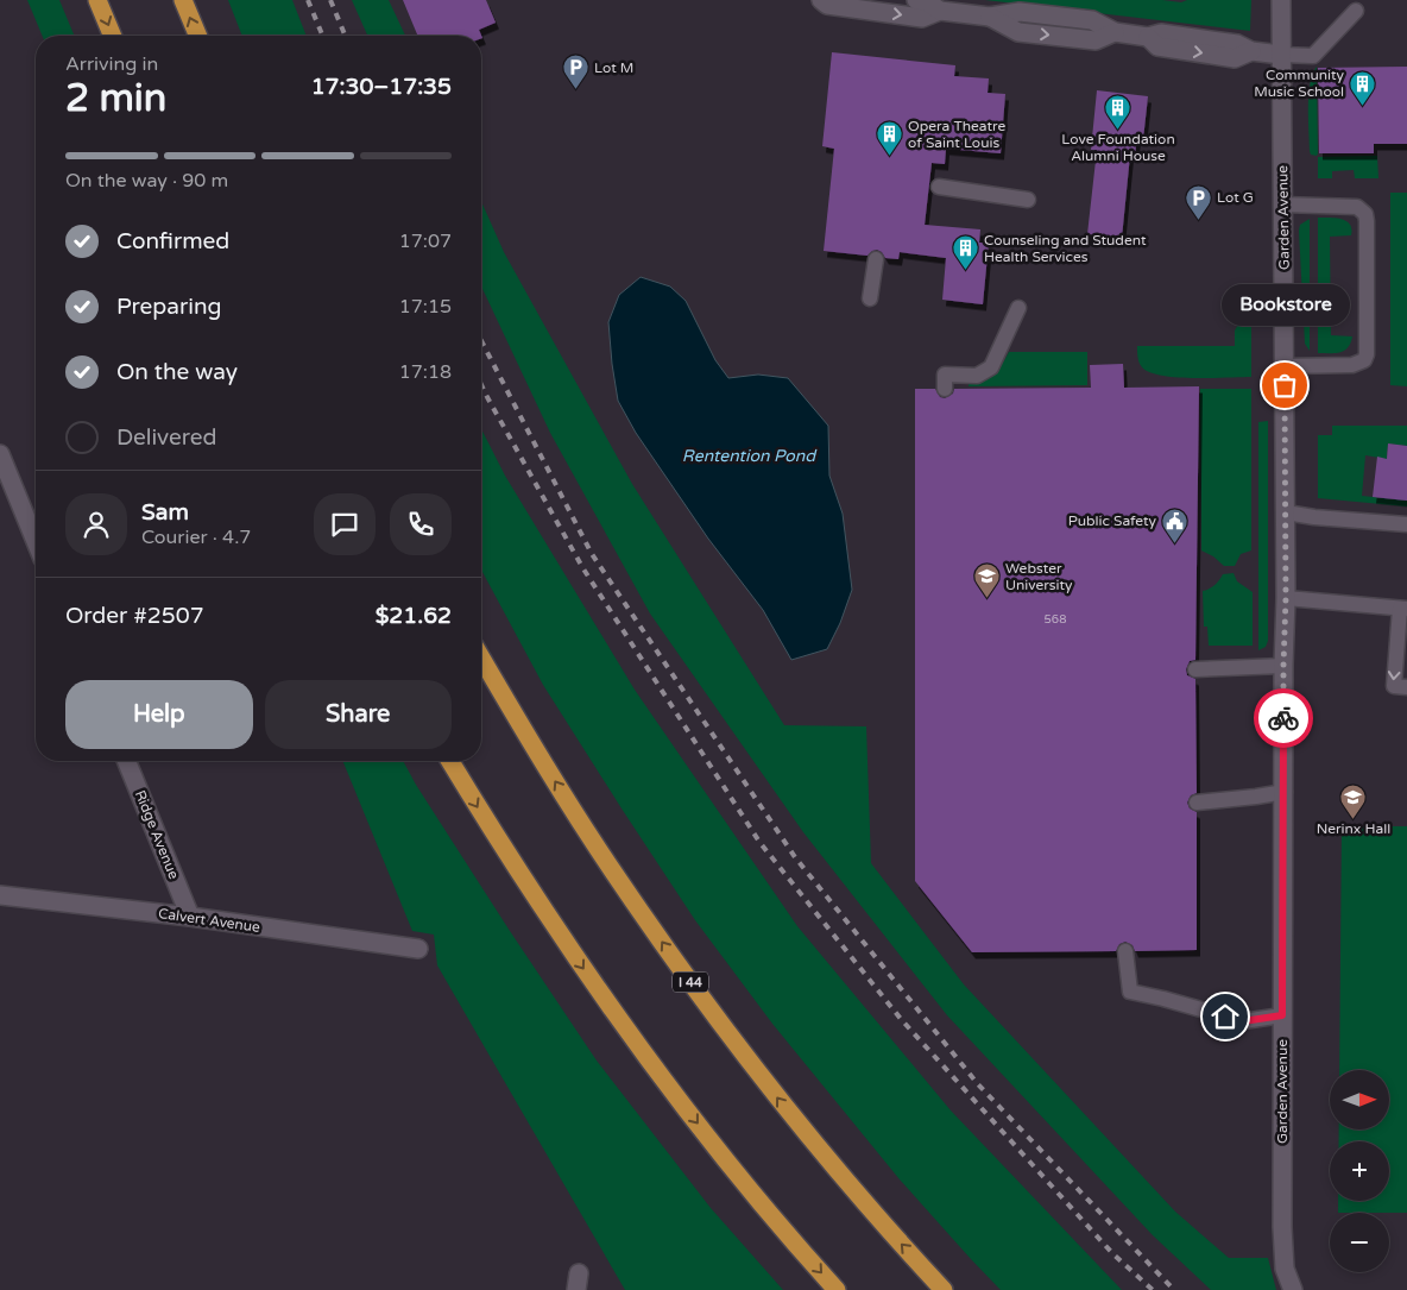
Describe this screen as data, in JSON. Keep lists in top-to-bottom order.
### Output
{
  "streets": {
    "highway": ["I 44"],
    "street": ["Garden Avenue", "Ridge Avenue", "Calvert Avenue"]
  },
  "crossings": [
    ["Ridge Avenue", "Calvert Avenue"]
  ],
  "water": ["Rentention Pond"],
  "places": {
    "parking": ["Lot M", "Lot G"],
    "building": [
      "Community Music School",
      "Love Foundation Alumni House",
      "Opera Theatre of Saint Louis",
      "Counseling and Student Health Services"
    ],
    "other": ["Bookstore"],
    "public building": ["Public Safety"],
    "school or university": ["Webster University", "Nerinx Hall"]
  },
  "house_numbers": ["568"],
  "north": "right",
  "page": {
    "heading": ["2 min", "Arriving in", "17:30–17:35"],
    "panel": [
      "Sam",
      "Courier · 4.7",
      "Order #2507",
      "$21.62"
    ],
    "bar": "On the way · 90 m",
    "list": [
      ["Confirmed", "17:07"],
      ["Preparing", "17:15"],
      ["On the way", "17:18"],
      "Delivered"
    ],
    "bubble": "Bookstore",
    "buttons": ["Help", "Share"],
    "map_buttons": ["+", "−"]
  }
}
